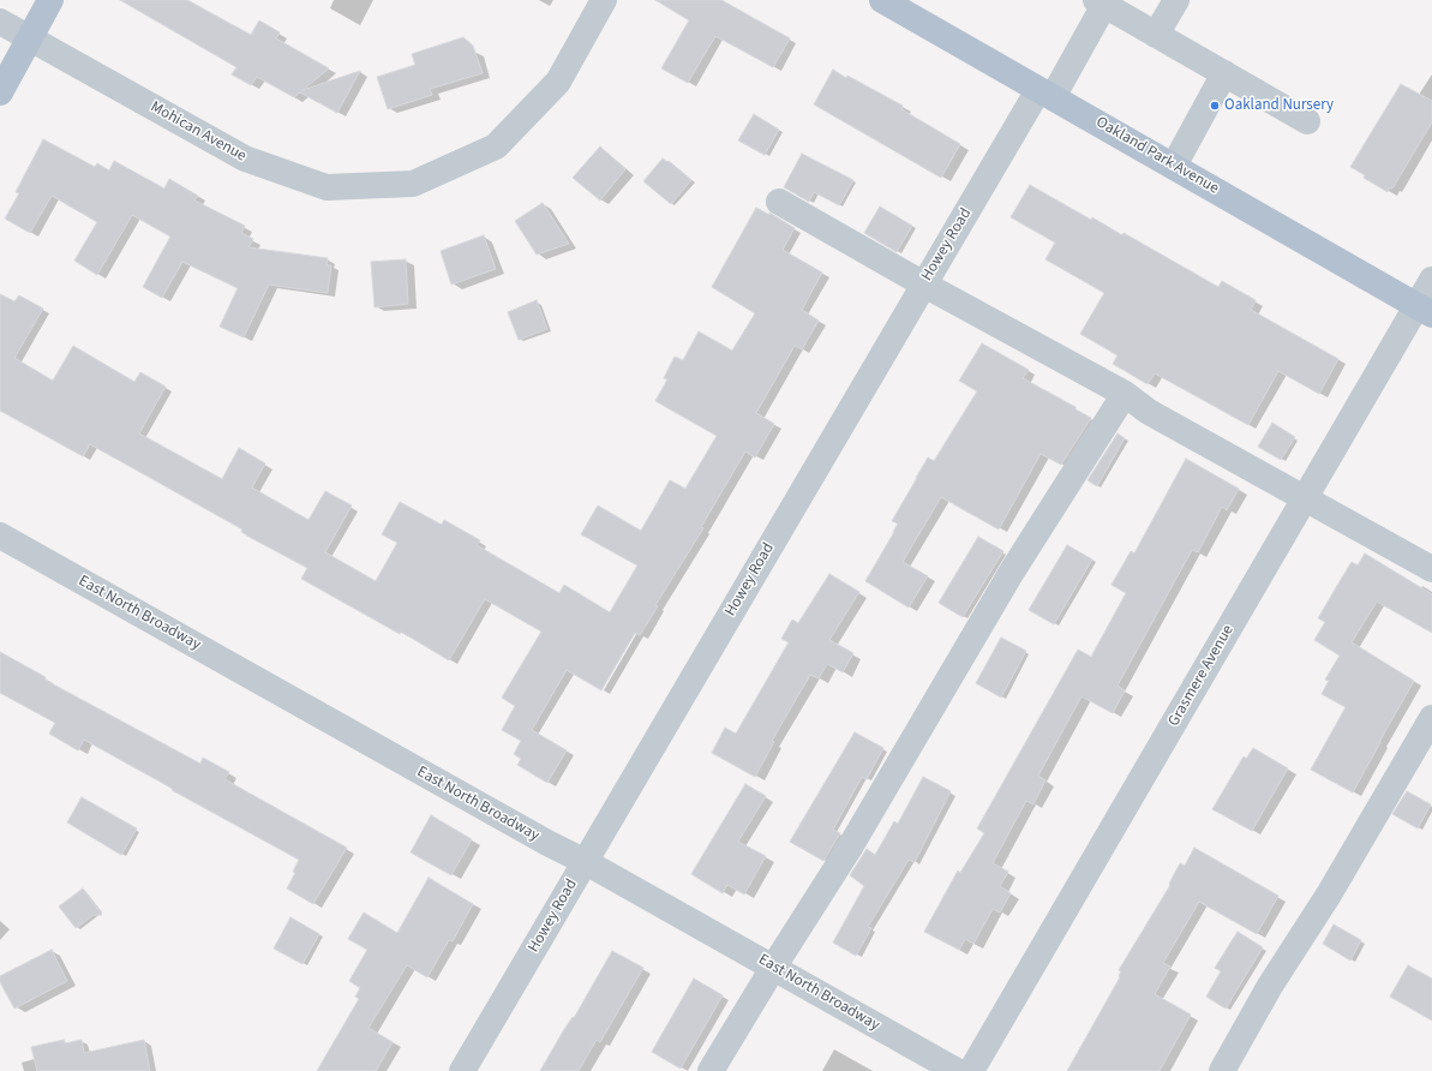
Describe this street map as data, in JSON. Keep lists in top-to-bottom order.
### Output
{
  "streets": {
    "main road": ["Oakland Park Avenue"],
    "street": [
      "Mohican Avenue",
      "Howey Road",
      "East North Broadway",
      "Grasmere Avenue"
    ]
  },
  "crossings": [
    ["Oakland Park Avenue", "Howey Road"],
    ["Oakland Park Avenue", "Grasmere Avenue"],
    ["Howey Road", "East North Broadway"]
  ],
  "places": ["Oakland Nursery"]
}
